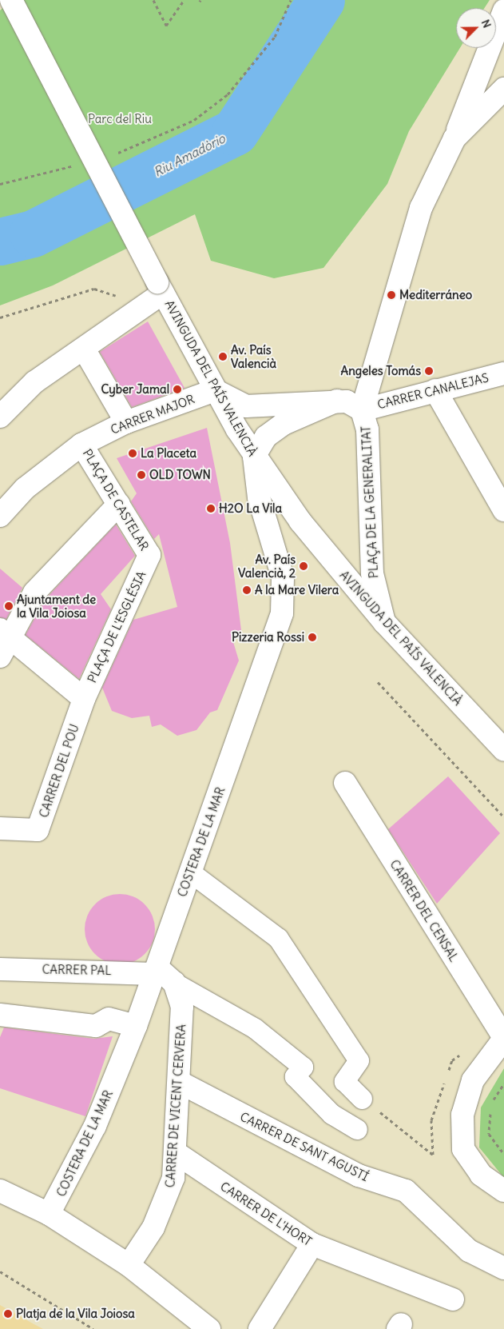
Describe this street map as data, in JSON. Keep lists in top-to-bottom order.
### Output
{
  "streets": {
    "street": [
      "AVINGUDA DEL PAÍS VALENCIÀ",
      "CARRER CANALEJAS",
      "CARRER MAJOR",
      "PLAÇA DE CASTELAR",
      "PLAÇA DE LA GENERALITAT",
      "PLAÇA DE L'ESGLÉSIA",
      "CARRER DEL POU",
      "COSTERA DE LA MAR",
      "CARRER DEL CENSAL",
      "CARRER PAL",
      "CARRER DE VICENT CERVERA",
      "CARRER DE SANT AGUSTÍ",
      "CARRER DE L'HORT"
    ]
  },
  "crossings": [
    ["AVINGUDA DEL PAÍS VALENCIÀ", "CARRER MAJOR"],
    ["AVINGUDA DEL PAÍS VALENCIÀ", "PLAÇA DE LA GENERALITAT"],
    ["AVINGUDA DEL PAÍS VALENCIÀ", "COSTERA DE LA MAR"],
    ["CARRER CANALEJAS", "PLAÇA DE LA GENERALITAT"],
    ["CARRER MAJOR", "PLAÇA DE CASTELAR"],
    ["CARRER MAJOR", "PLAÇA DE LA GENERALITAT"],
    ["PLAÇA DE CASTELAR", "PLAÇA DE L'ESGLÉSIA"],
    ["PLAÇA DE L'ESGLÉSIA", "CARRER DEL POU"],
    ["COSTERA DE LA MAR", "CARRER PAL"],
    ["COSTERA DE LA MAR", "CARRER DE VICENT CERVERA"],
    ["CARRER PAL", "CARRER DE VICENT CERVERA"],
    ["CARRER DE VICENT CERVERA", "CARRER DE SANT AGUSTÍ"],
    ["CARRER DE VICENT CERVERA", "CARRER DE L'HORT"]
  ],
  "water": ["Riu Amadòrio"],
  "parks": ["Parc del Riu"],
  "places": [
    "Mediterráneo",
    "Av. País Valencià",
    "Angeles Tomás",
    "Cyber Jamal",
    "La Placeta",
    "OLD TOWN",
    "H2O La Vila",
    "Av. País Valencià, 2",
    "A la Mare Vilera",
    "Ajuntament de la Vila Joiosa",
    "Pizzeria Rossi",
    "Platja de la Vila Joiosa"
  ],
  "north": "top right"
}
